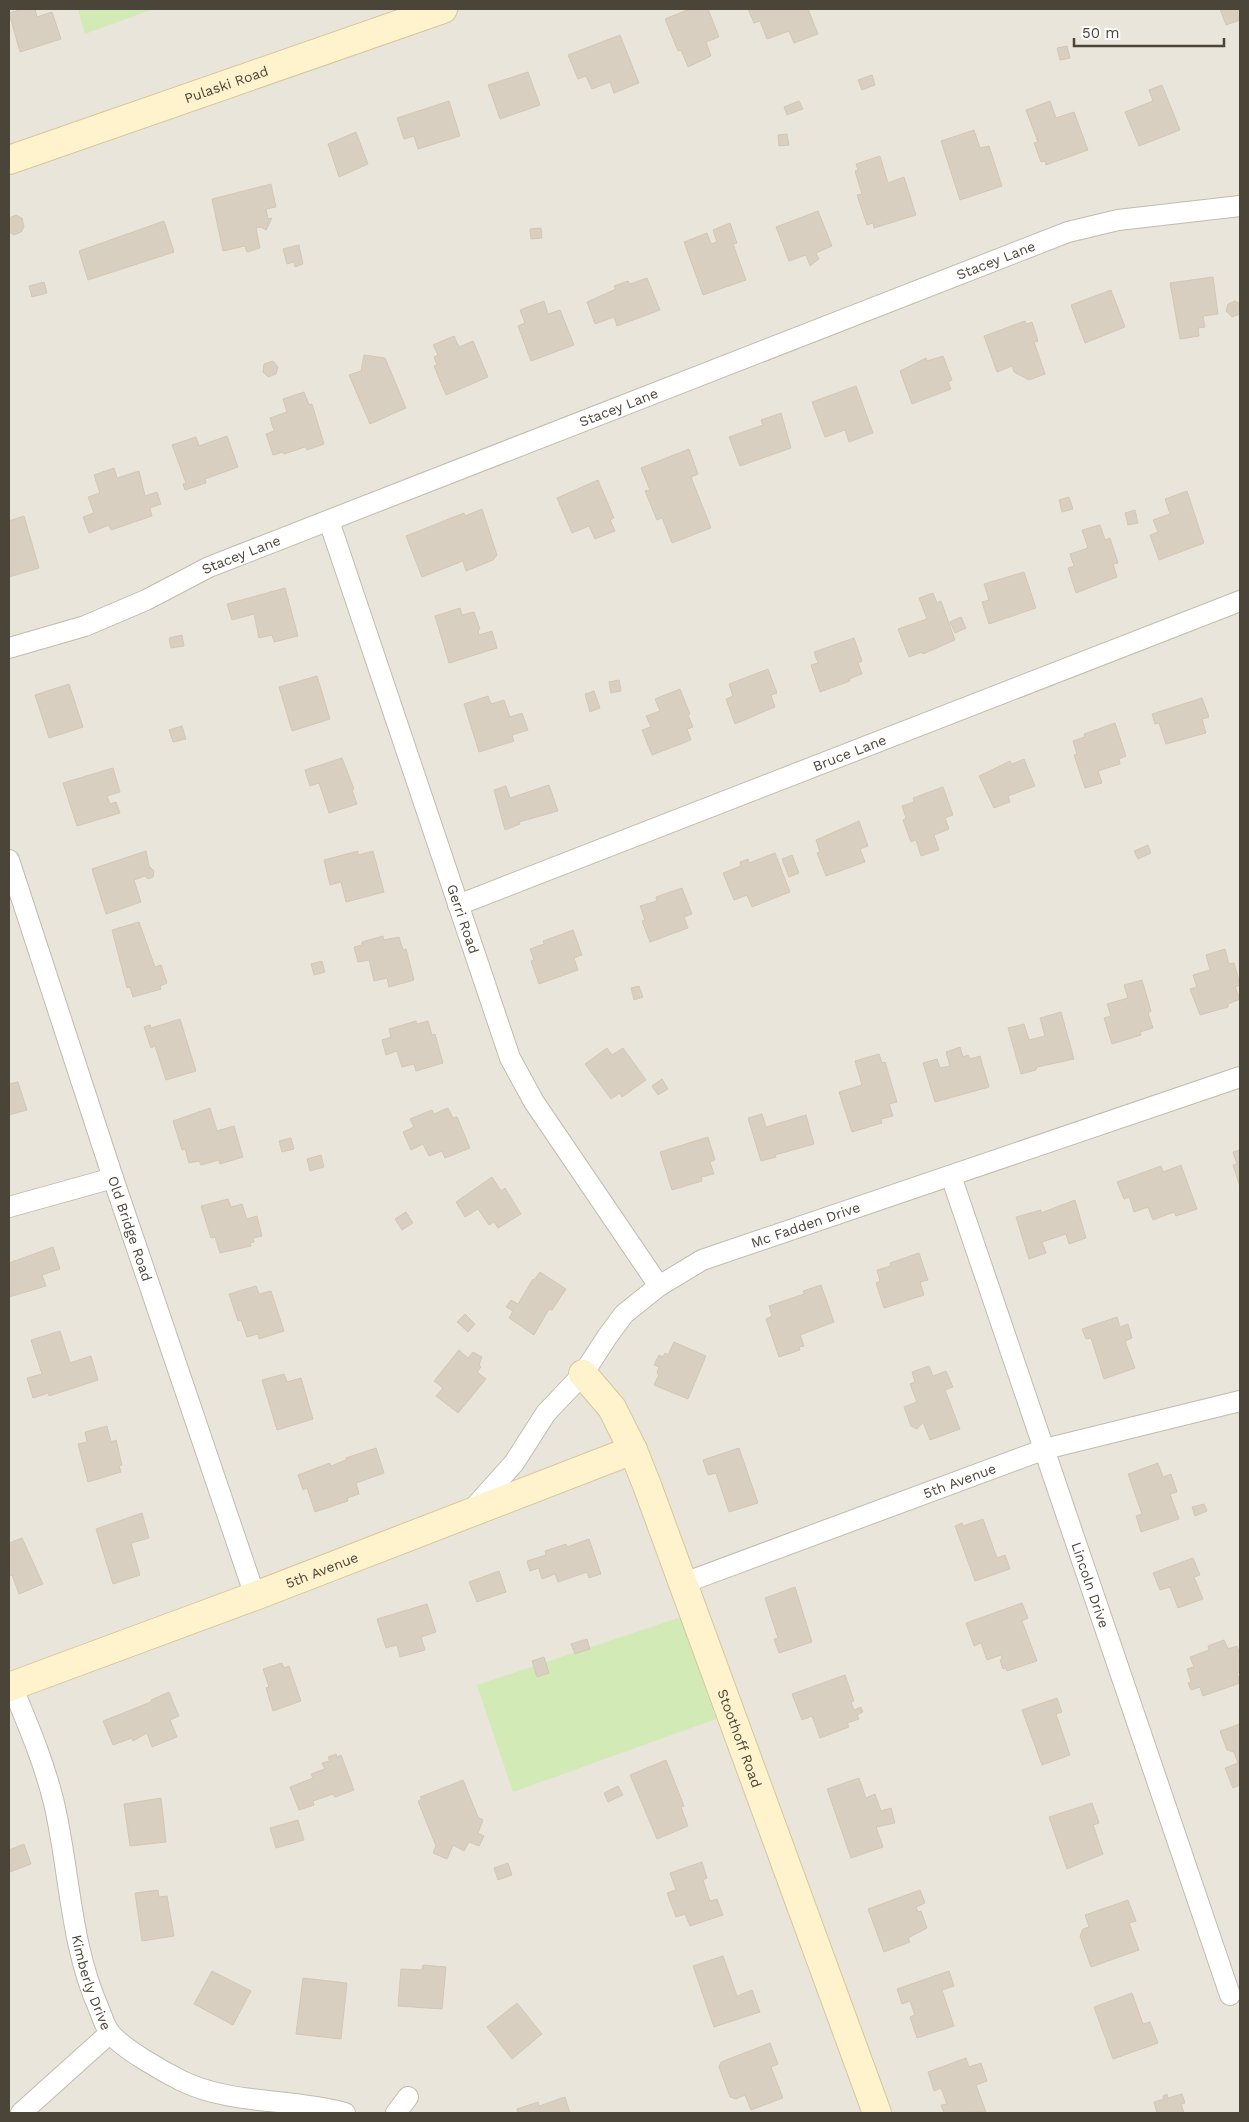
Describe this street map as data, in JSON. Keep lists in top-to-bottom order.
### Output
{
  "streets": {
    "street": [
      "Pulaski Road",
      "Stacey Lane",
      "Bruce Lane",
      "Gerri Road",
      "Mc Fadden Drive",
      "Old Bridge Road",
      "5th Avenue",
      "Lincoln Drive",
      "Stoothoff Road",
      "Kimberly Drive"
    ]
  },
  "crossings": [
    ["Stacey Lane", "Gerri Road"],
    ["Bruce Lane", "Gerri Road"],
    ["Gerri Road", "Mc Fadden Drive"],
    ["Mc Fadden Drive", "5th Avenue"],
    ["Mc Fadden Drive", "Lincoln Drive"],
    ["Mc Fadden Drive", "Stoothoff Road"],
    ["Old Bridge Road", "5th Avenue"],
    ["5th Avenue", "Lincoln Drive"],
    ["5th Avenue", "Stoothoff Road"],
    ["5th Avenue", "Kimberly Drive"]
  ],
  "scale_bar": "50 m"
}
